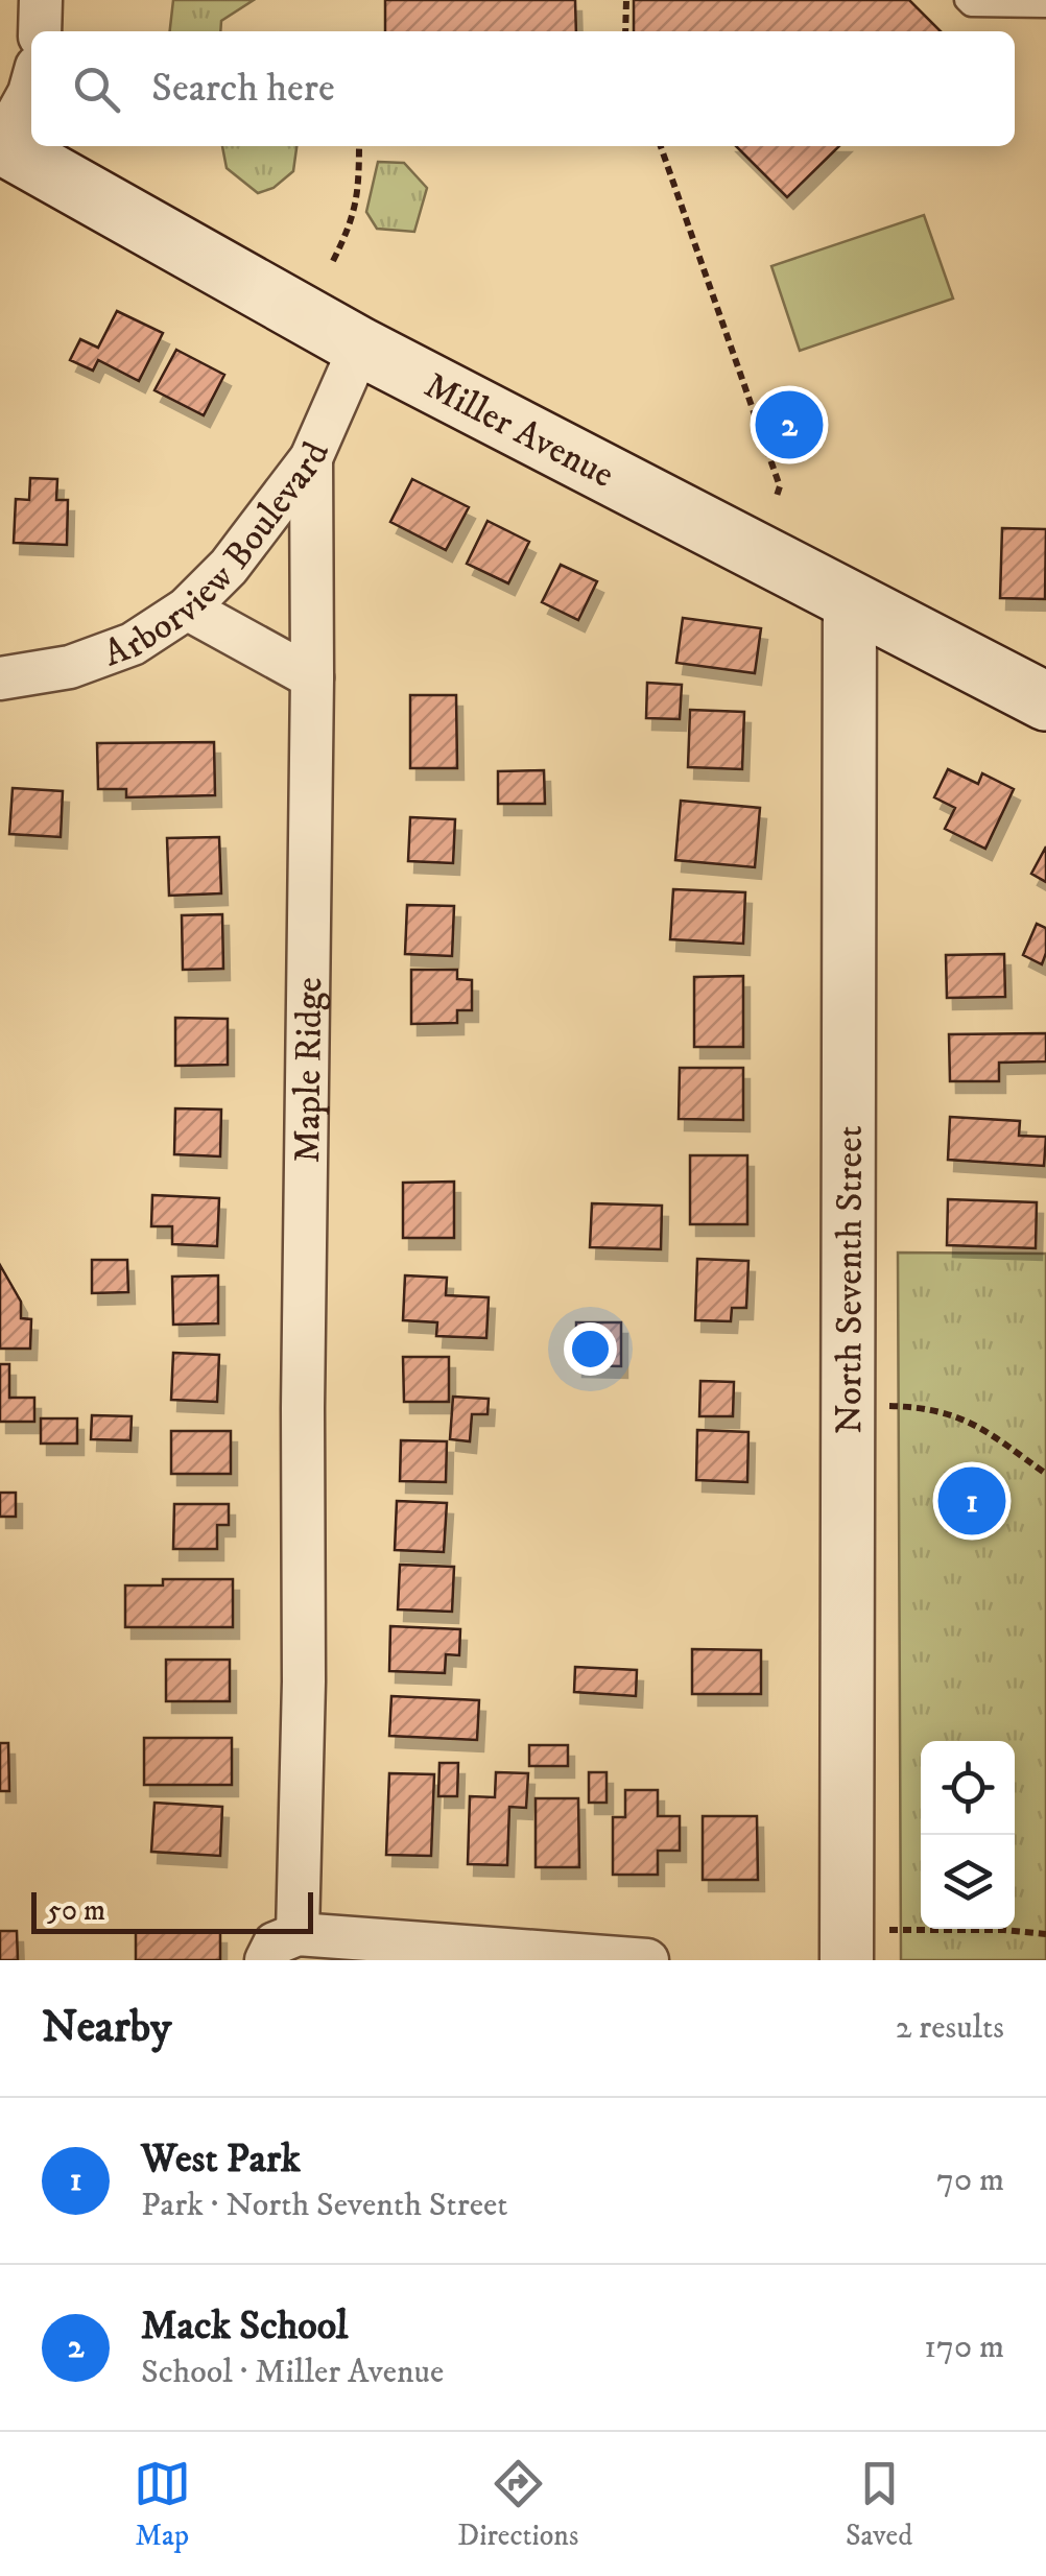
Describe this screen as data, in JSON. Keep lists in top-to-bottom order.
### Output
{
  "streets": {
    "main road": ["Miller Avenue"],
    "street": ["Arborview Boulevard", "Maple Ridge", "North Seventh Street"]
  },
  "crossings": [
    ["Miller Avenue", "Arborview Boulevard"],
    ["Miller Avenue", "North Seventh Street"],
    ["Arborview Boulevard", "Maple Ridge"]
  ],
  "scale_bar": "50 m",
  "page": {
    "search": "Search here",
    "pins": ["2", "1"],
    "scale": "50 m",
    "heading": ["Nearby", "2 results"],
    "list": [
      {
        "mark": "1",
        "name": "West Park",
        "note": "Park · North Seventh Street",
        "value": "70 m"
      },
      {
        "mark": "2",
        "name": "Mack School",
        "note": "School · Miller Avenue",
        "value": "170 m"
      }
    ],
    "nav": ["Map", "Directions", "Saved"]
  }
}
